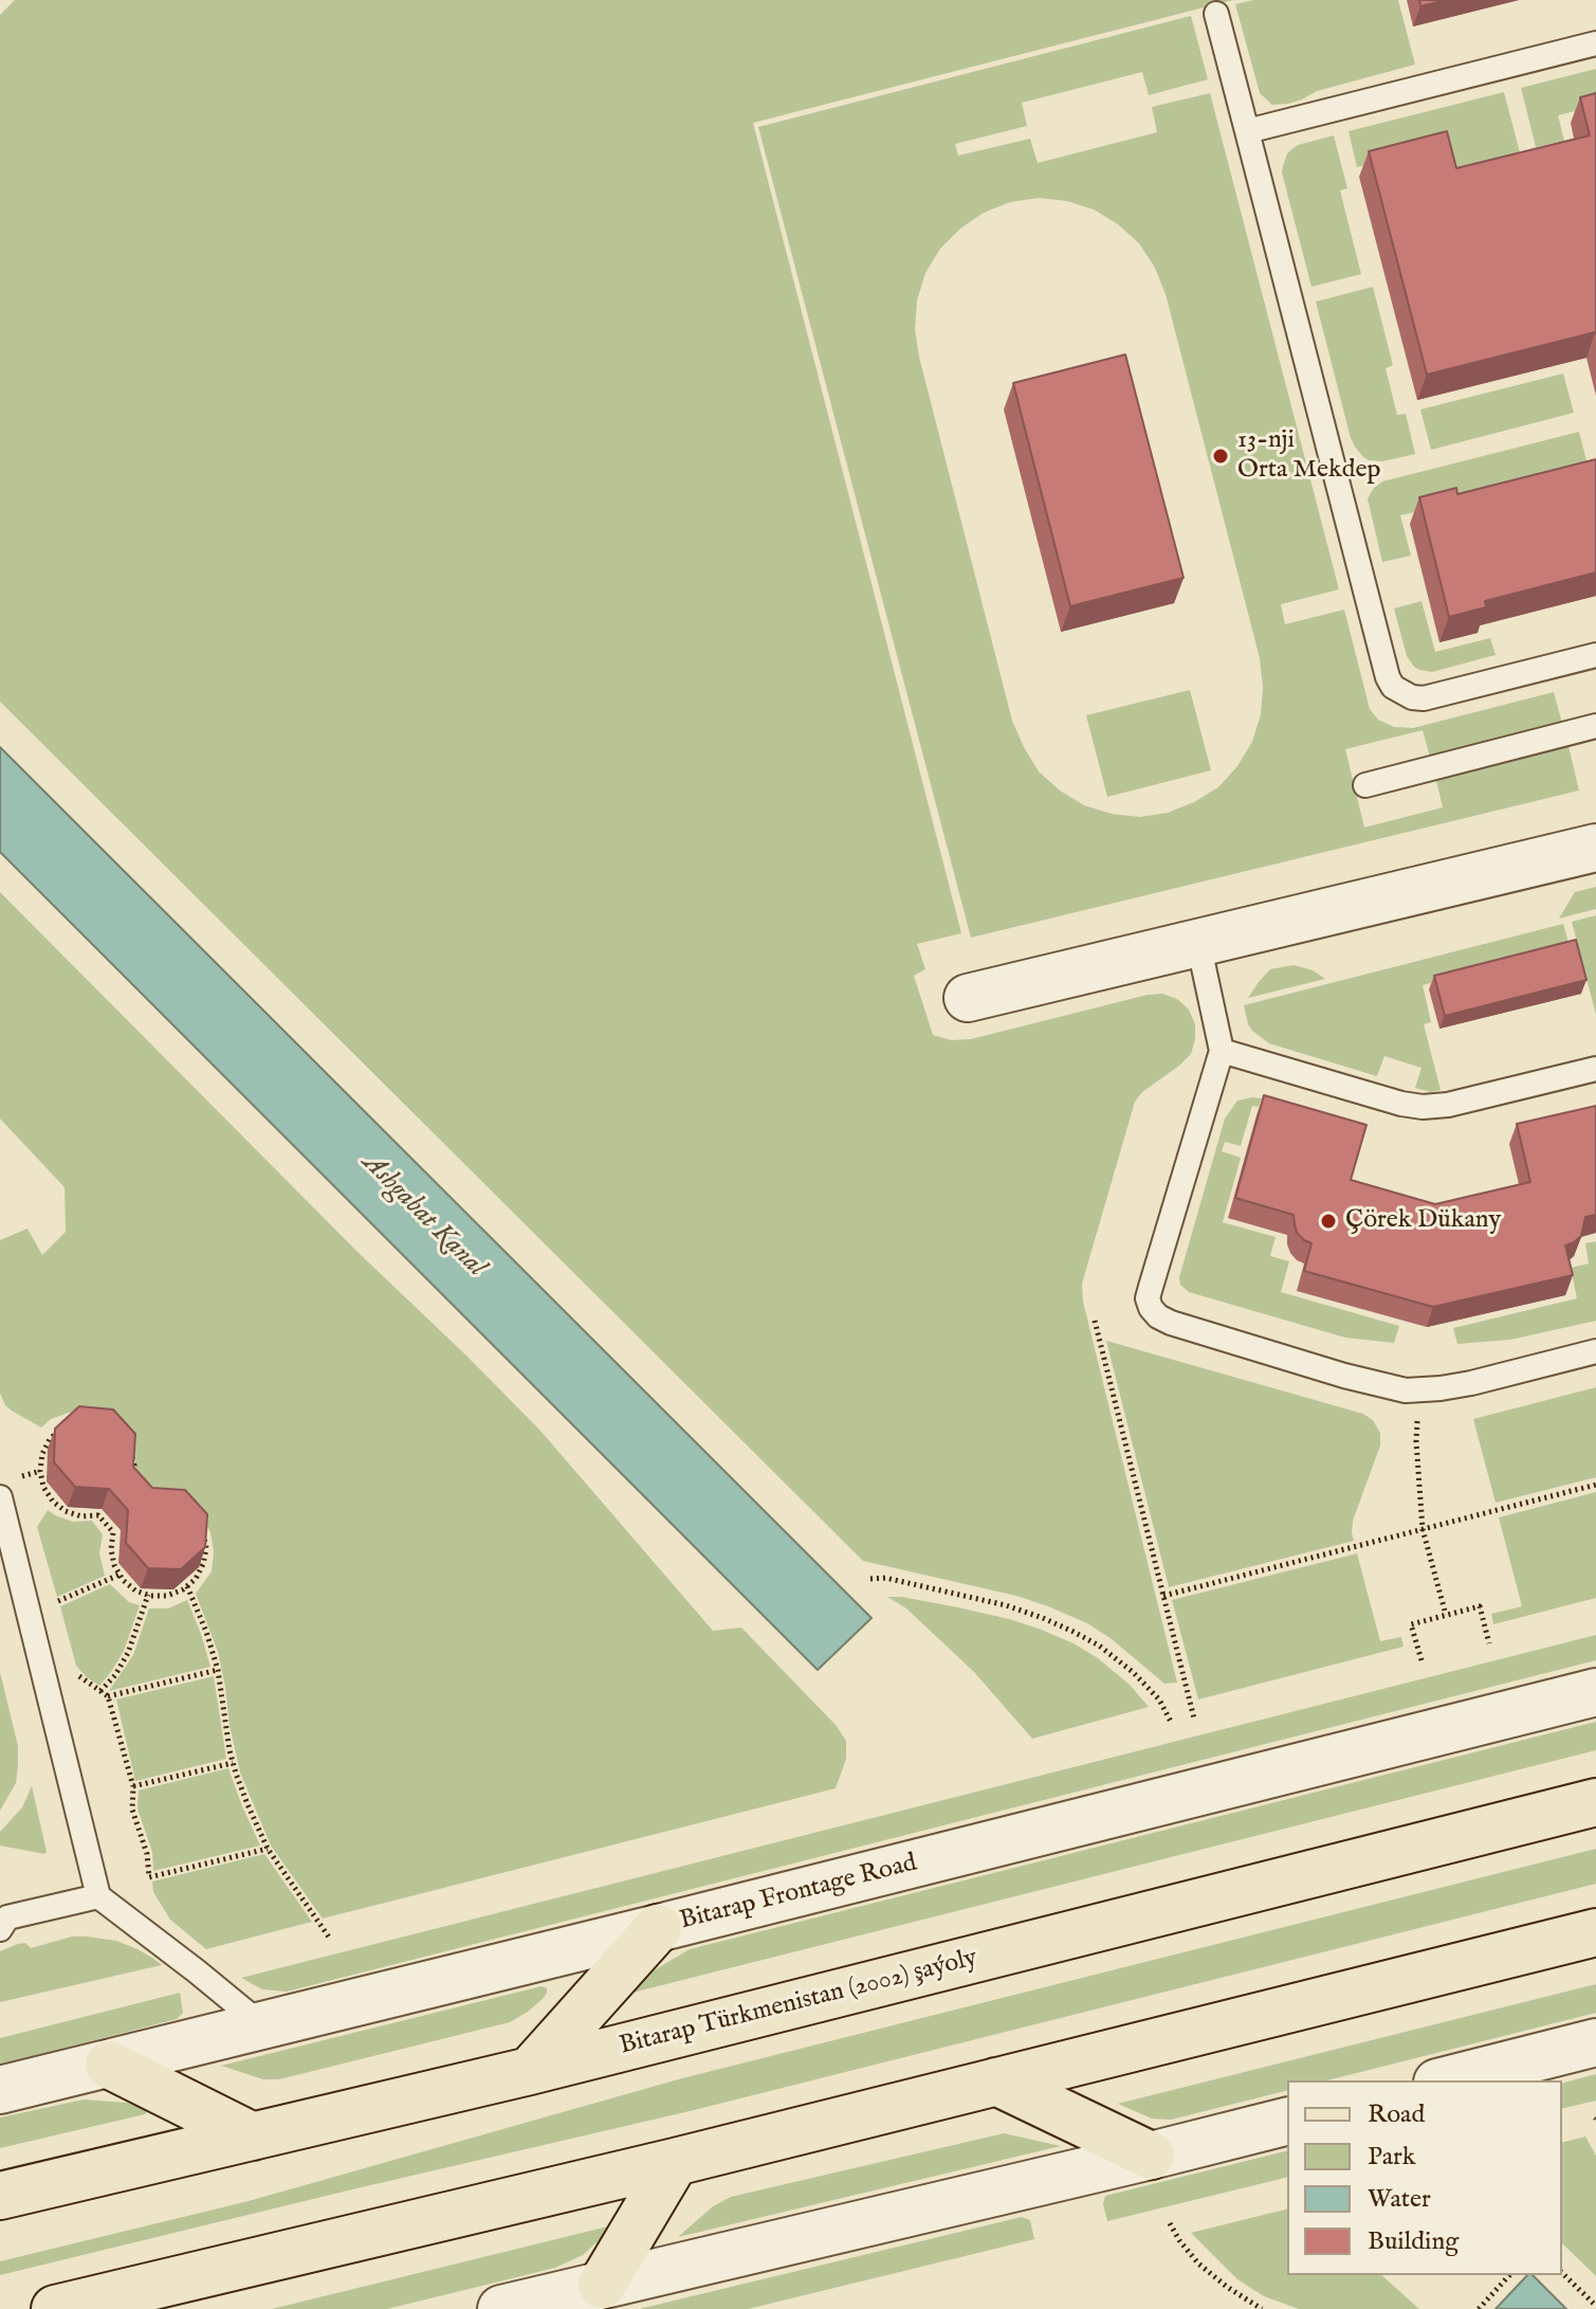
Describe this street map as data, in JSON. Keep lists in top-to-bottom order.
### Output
{
  "streets": {
    "main road": ["Bitarap Türkmenistan (2002) şaýoly"],
    "street": ["Bitarap Frontage Road"]
  },
  "water": ["Ashgabat Kanal"],
  "places": ["13-nji Orta Mekdep", "Çörek Dükany"],
  "legend": [
    "Road",
    "Park",
    "Water",
    "Building"
  ]
}
